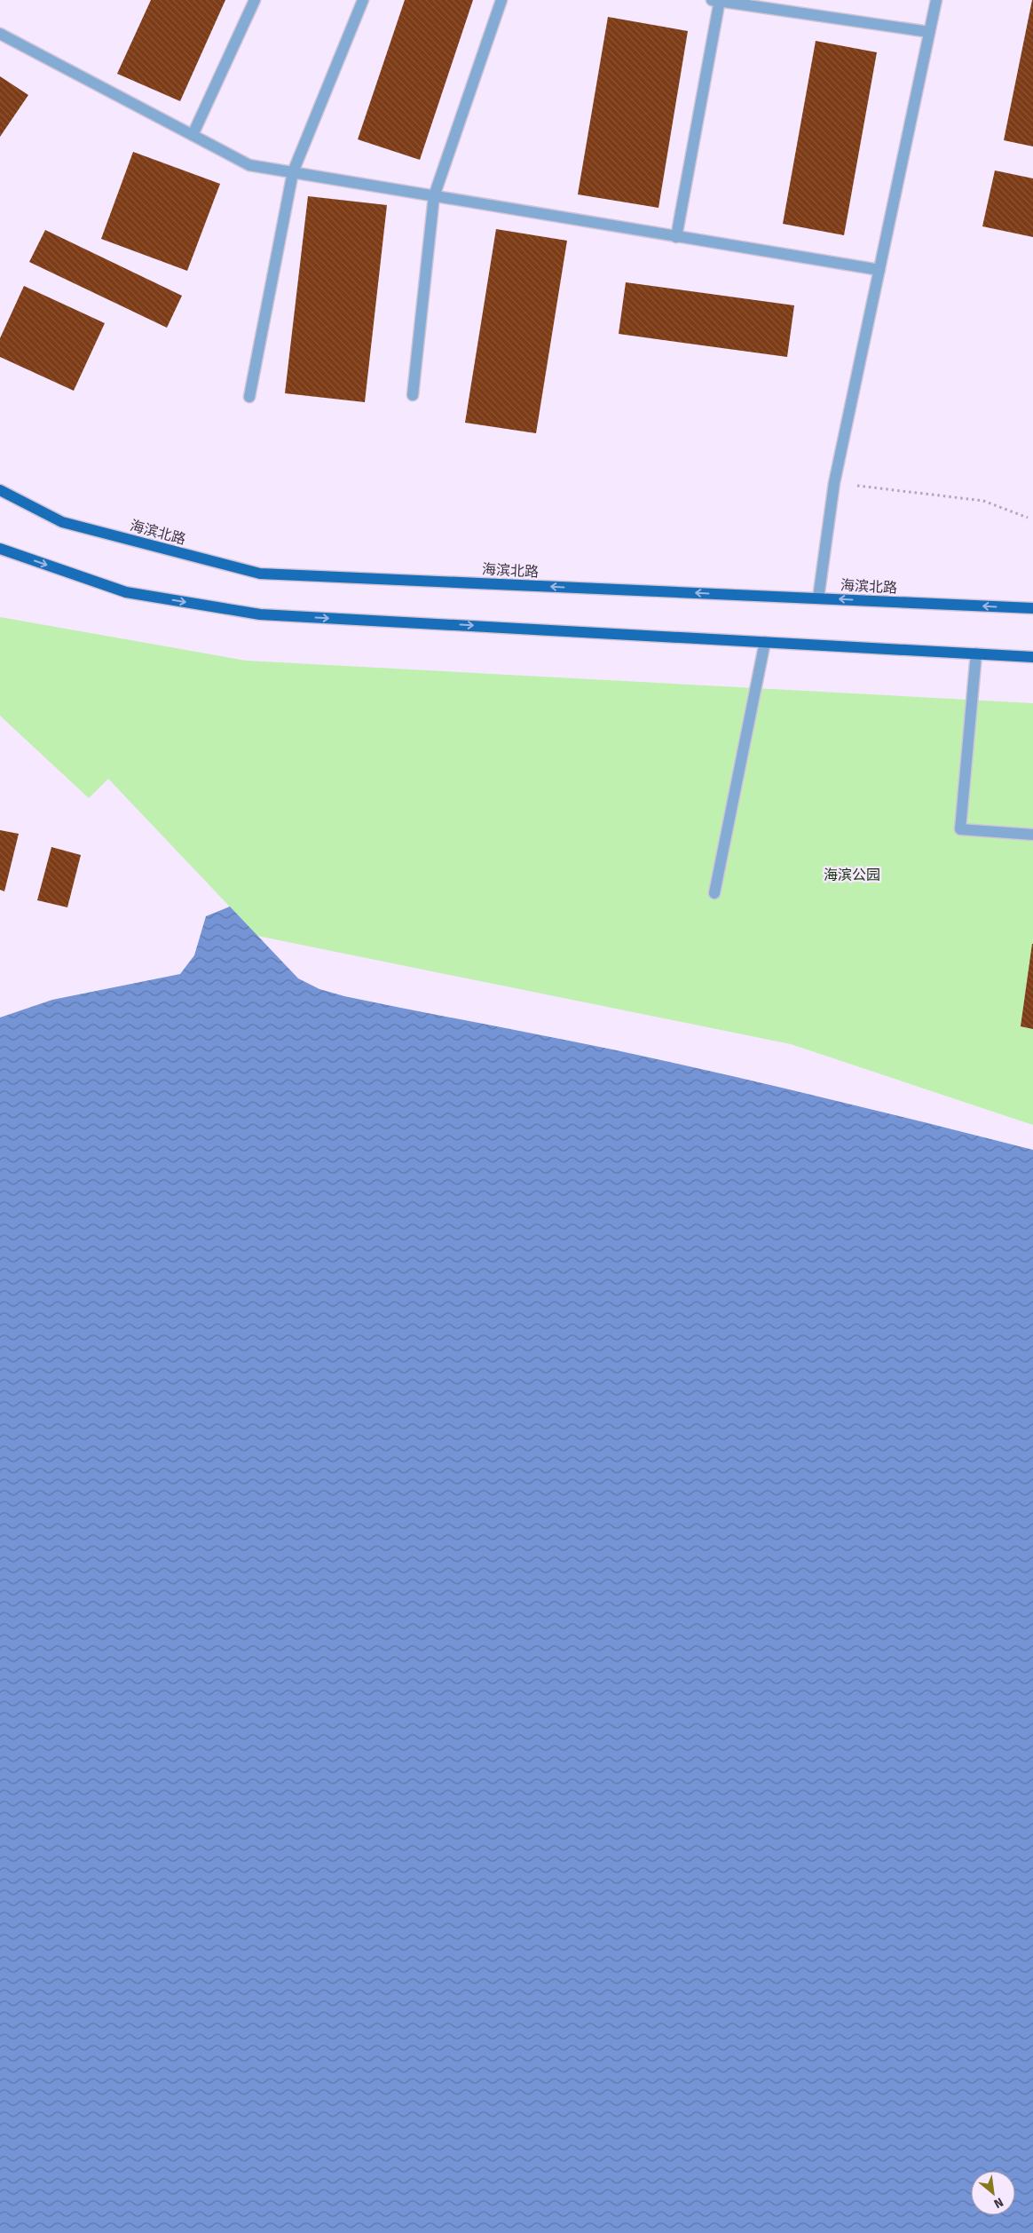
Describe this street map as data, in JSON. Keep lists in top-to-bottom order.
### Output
{
  "streets": {
    "main road": ["海滨北路"]
  },
  "parks": ["海滨公园"],
  "north": "bottom right"
}
